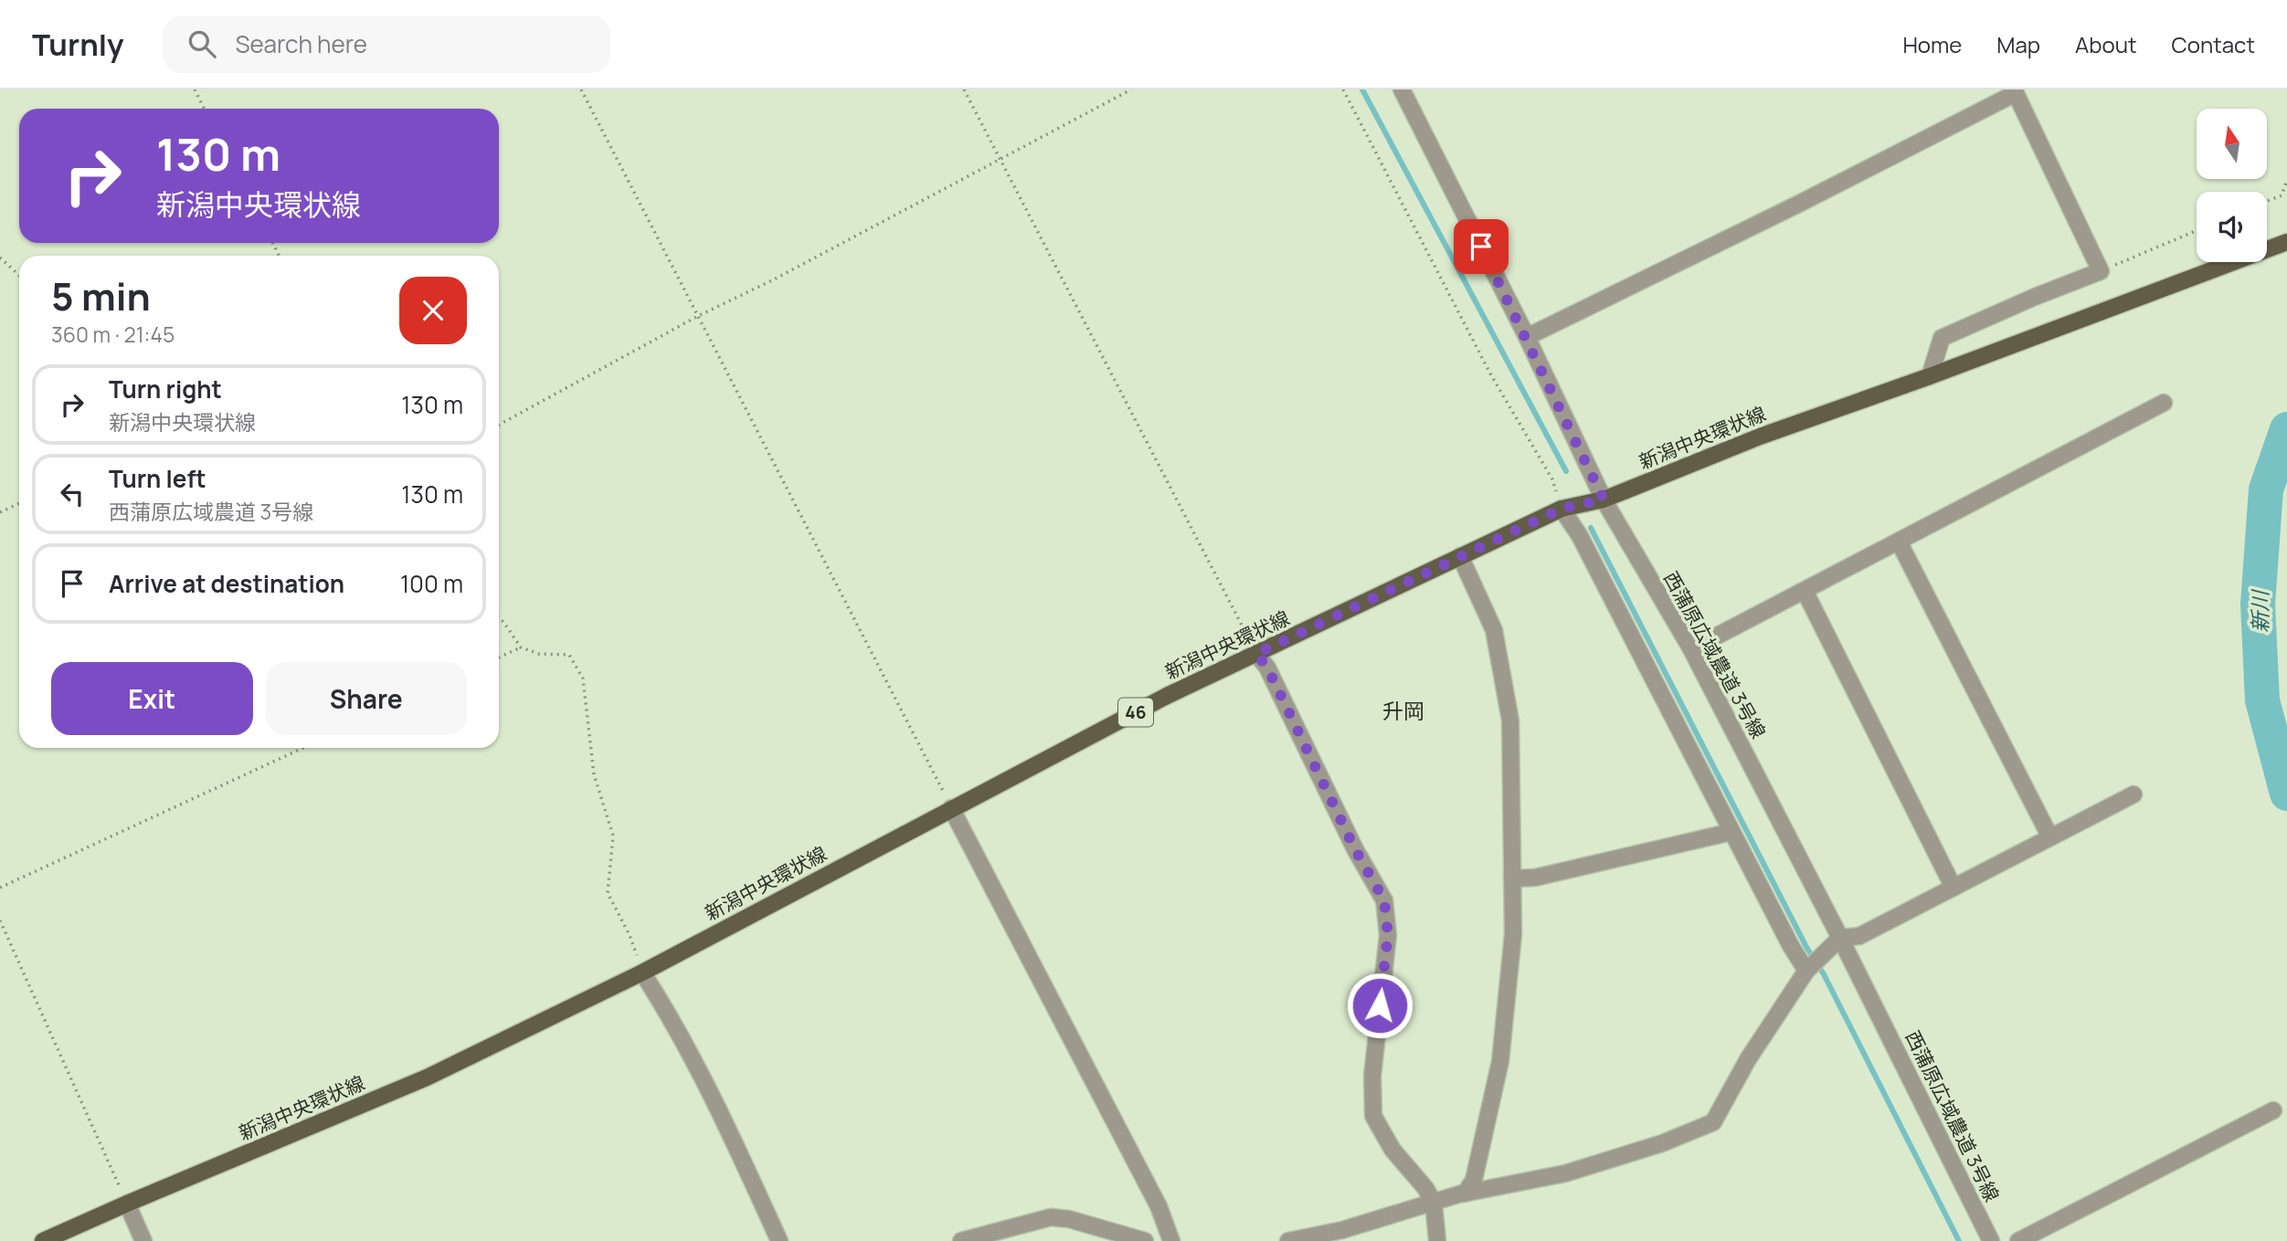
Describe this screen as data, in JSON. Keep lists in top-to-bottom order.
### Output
{
  "streets": {
    "main road": ["新潟中央環状線", "46"],
    "street": ["西蒲原広域農道 3号線"]
  },
  "crossings": [
    ["新潟中央環状線", "西蒲原広域農道 3号線"]
  ],
  "districts": ["升岡"],
  "water": ["新川"],
  "north": "top",
  "page": {
    "header": "Turnly",
    "search": "Search here",
    "nav": [
      "Home",
      "Map",
      "About",
      "Contact"
    ],
    "turn": ["130 m", "新潟中央環状線"],
    "heading": ["5 min", "360 m · 21:45"],
    "list": [
      {
        "name": "Turn right",
        "note": "新潟中央環状線",
        "value": "130 m"
      },
      {
        "name": "Turn left",
        "note": "西蒲原広域農道 3号線",
        "value": "130 m"
      },
      {
        "name": "Arrive at destination",
        "value": "100 m"
      }
    ],
    "buttons": ["Exit", "Share"]
  }
}
